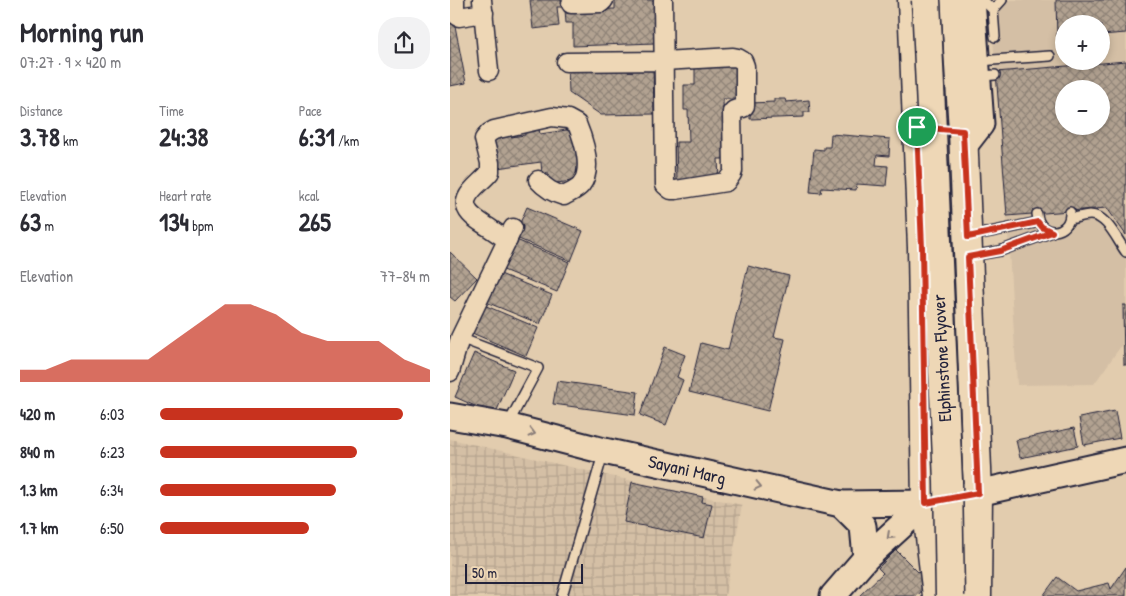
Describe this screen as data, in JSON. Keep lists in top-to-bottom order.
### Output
{
  "streets": {
    "main road": ["Elphinstone Flyover", "Sayani Marg"]
  },
  "one_way": ["Sayani Marg"],
  "scale_bar": "50 m",
  "page": {
    "heading": ["Morning run", "07:27 · 9 × 420 m"],
    "map_buttons": ["+", "−"],
    "stats": [
      ["Distance", "3.78 km"],
      ["Time", "24:38"],
      ["Pace", "6:31 /km"],
      ["Elevation", "63 m"],
      ["Heart rate", "134 bpm"],
      ["kcal", "265"]
    ],
    "chart": ["Elevation", "77–84 m"],
    "list": [
      {
        "name": "420 m",
        "note": "6:03"
      },
      {
        "name": "840 m",
        "note": "6:23"
      },
      {
        "name": "1.3 km",
        "note": "6:34"
      },
      {
        "name": "1.7 km",
        "note": "6:50"
      }
    ],
    "scale": "50 m"
  }
}
